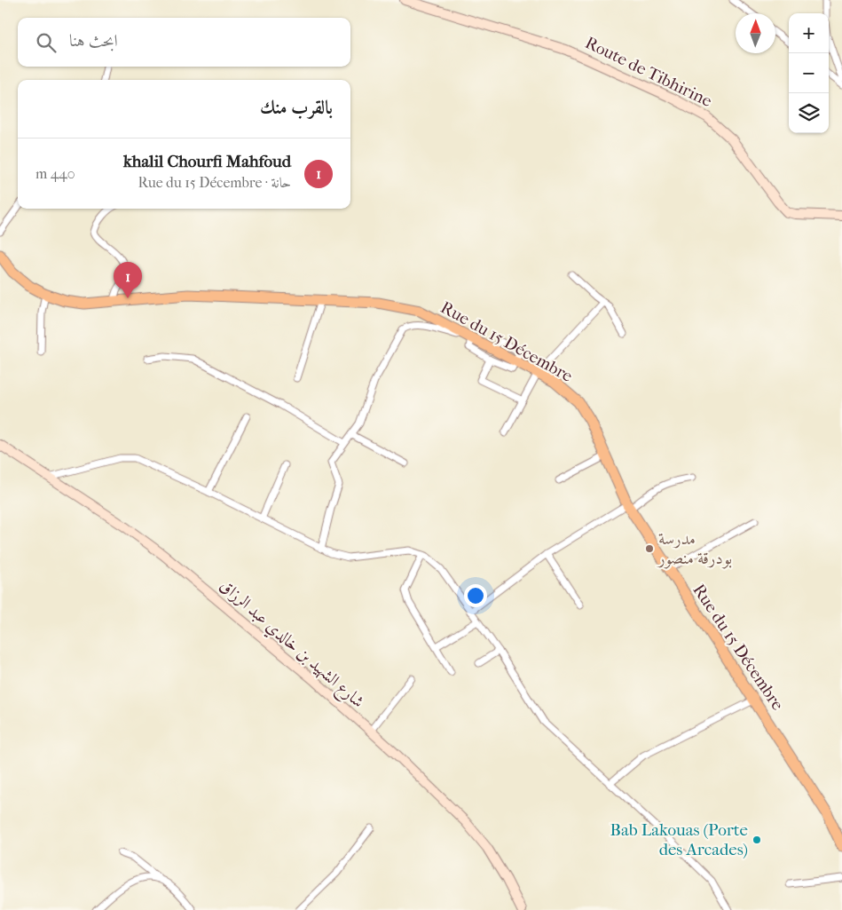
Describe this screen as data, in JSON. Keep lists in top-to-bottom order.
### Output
{
  "streets": {
    "main road": ["Route de Tibhirine", "Rue du 15 Décembre", "شارع الشهيد بن خالدي عبد الرزاق"]
  },
  "places": ["مدرسة بودرقة منصور", "Bab Lakouas (Porte des Arcades)"],
  "north": "top",
  "page": {
    "map_buttons": ["+", "−"],
    "search": "ابحث هنا",
    "heading": "بالقرب منك",
    "list": [
      {
        "mark": "1",
        "name": "khalil Chourfi Mahfoud",
        "note": "حانة · Rue du 15 Décembre",
        "value": "440 m"
      }
    ],
    "pins": "1"
  }
}
